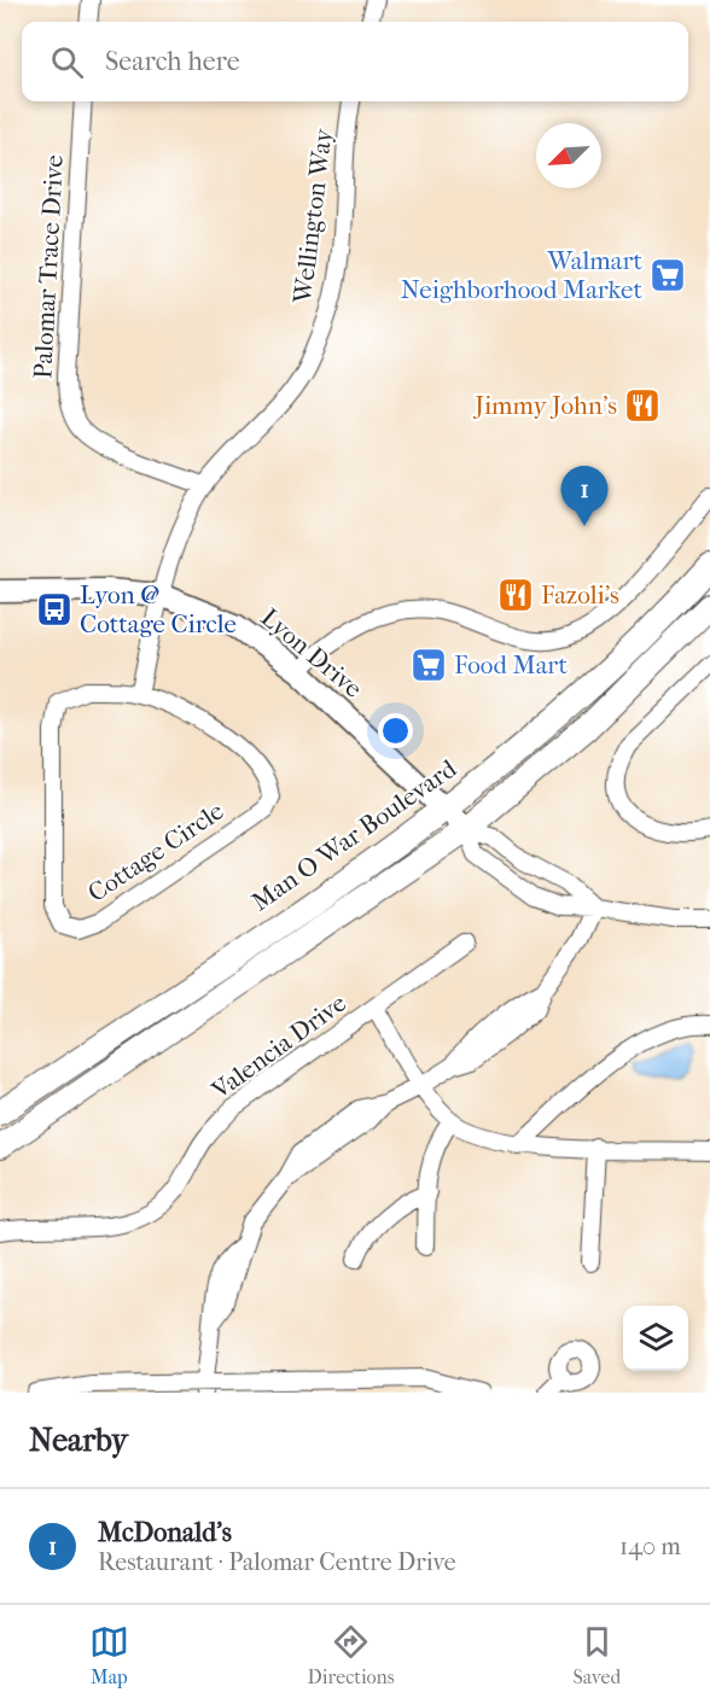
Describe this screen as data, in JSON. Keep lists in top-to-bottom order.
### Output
{
  "streets": {
    "main road": ["Man O War Boulevard"],
    "street": [
      "Wellington Way",
      "Palomar Trace Drive",
      "Lyon Drive",
      "Cottage Circle",
      "Valencia Drive"
    ]
  },
  "crossings": [
    ["Wellington Way", "Palomar Trace Drive"],
    ["Wellington Way", "Lyon Drive"],
    ["Lyon Drive", "Man O War Boulevard"]
  ],
  "places": {
    "supermarket": ["Walmart Neighborhood Market", "Food Mart"],
    "restaurant": ["Jimmy John's", "Fazoli's"],
    "bus stop": ["Lyon @ Cottage Circle"]
  },
  "north": "bottom left",
  "page": {
    "search": "Search here",
    "pins": "1",
    "heading": "Nearby",
    "list": [
      {
        "mark": "1",
        "name": "McDonald's",
        "note": "Restaurant · Palomar Centre Drive",
        "value": "140 m"
      }
    ],
    "nav": ["Map", "Directions", "Saved"]
  }
}
